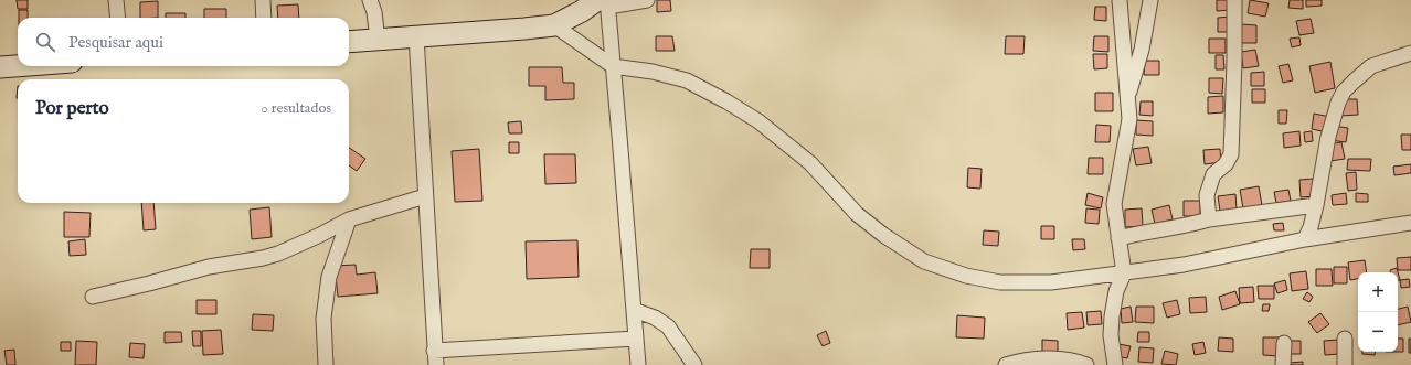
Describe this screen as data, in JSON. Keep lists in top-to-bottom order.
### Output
{
  "page": {
    "search": "Pesquisar aqui",
    "heading": ["Por perto", "0 resultados"],
    "map_buttons": ["+", "−"]
  }
}
